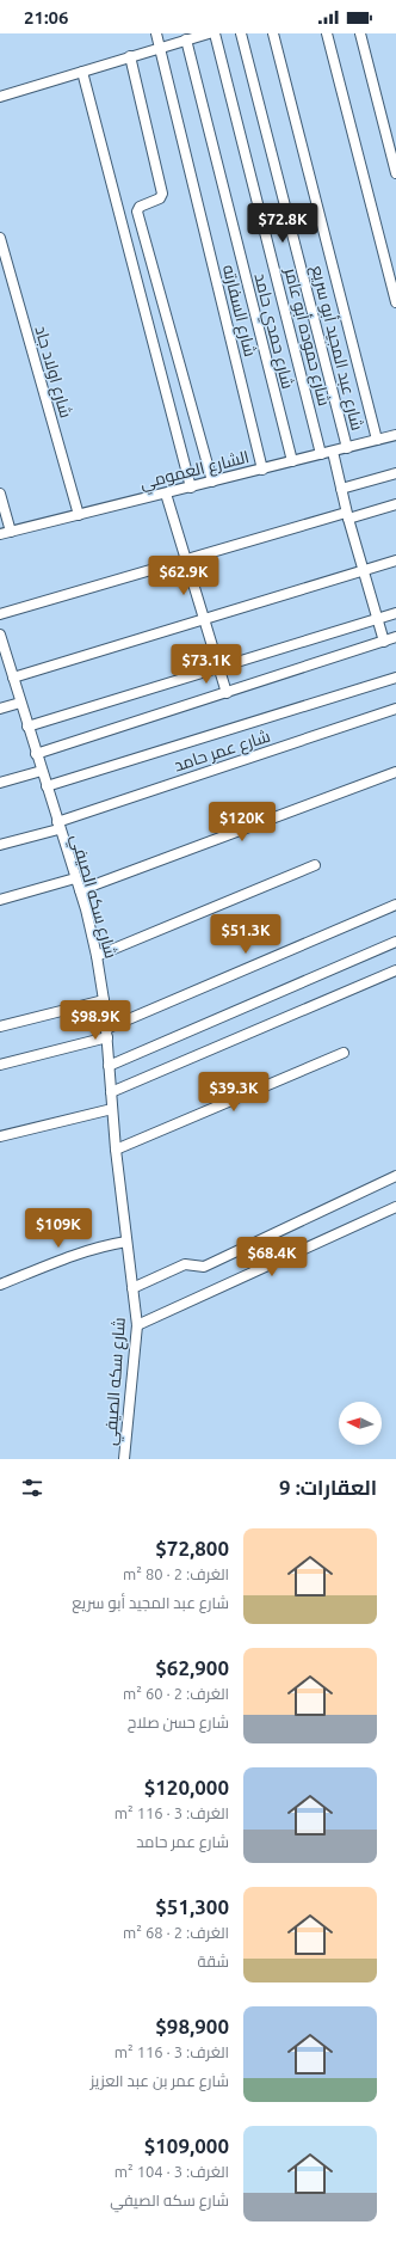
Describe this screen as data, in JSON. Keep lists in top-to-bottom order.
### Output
{
  "streets": {
    "street": [
      "شارع السفارته",
      "شارع حمدي حامد",
      "شارع حموده أبو عامر",
      "شارع عبد المجيد أبو سريع",
      "شارع اولاد جاد",
      "الشارع العمومي",
      "شارع عمر حامد",
      "شارع سكه الصيفي"
    ]
  },
  "crossings": [
    ["شارع السفارته", "الشارع العمومي"],
    ["شارع حمدي حامد", "الشارع العمومي"],
    ["شارع حموده أبو عامر", "الشارع العمومي"],
    ["شارع عبد المجيد أبو سريع", "الشارع العمومي"],
    ["شارع اولاد جاد", "الشارع العمومي"],
    ["شارع عمر حامد", "شارع سكه الصيفي"]
  ],
  "north": "left",
  "page": {
    "status": "21:06",
    "price": [
      "$72.8K",
      "$62.9K",
      "$73.1K",
      "$120K",
      "$51.3K",
      "$98.9K",
      "$39.3K",
      "$109K",
      "$68.4K"
    ],
    "heading": "العقارات: 9",
    "list": [
      {
        "name": "$72,800",
        "note": "الغرف: 2 · 80 m² · شارع عبد المجيد أبو سريع"
      },
      {
        "name": "$62,900",
        "note": "الغرف: 2 · 60 m² · شارع حسن صلاح"
      },
      {
        "name": "$120,000",
        "note": "الغرف: 3 · 116 m² · شارع عمر حامد"
      },
      {
        "name": "$51,300",
        "note": "الغرف: 2 · 68 m² · شقة"
      },
      {
        "name": "$98,900",
        "note": "الغرف: 3 · 116 m² · شارع عمر بن عبد العزيز"
      },
      {
        "name": "$109,000",
        "note": "الغرف: 3 · 104 m² · شارع سكه الصيفي"
      }
    ]
  }
}
